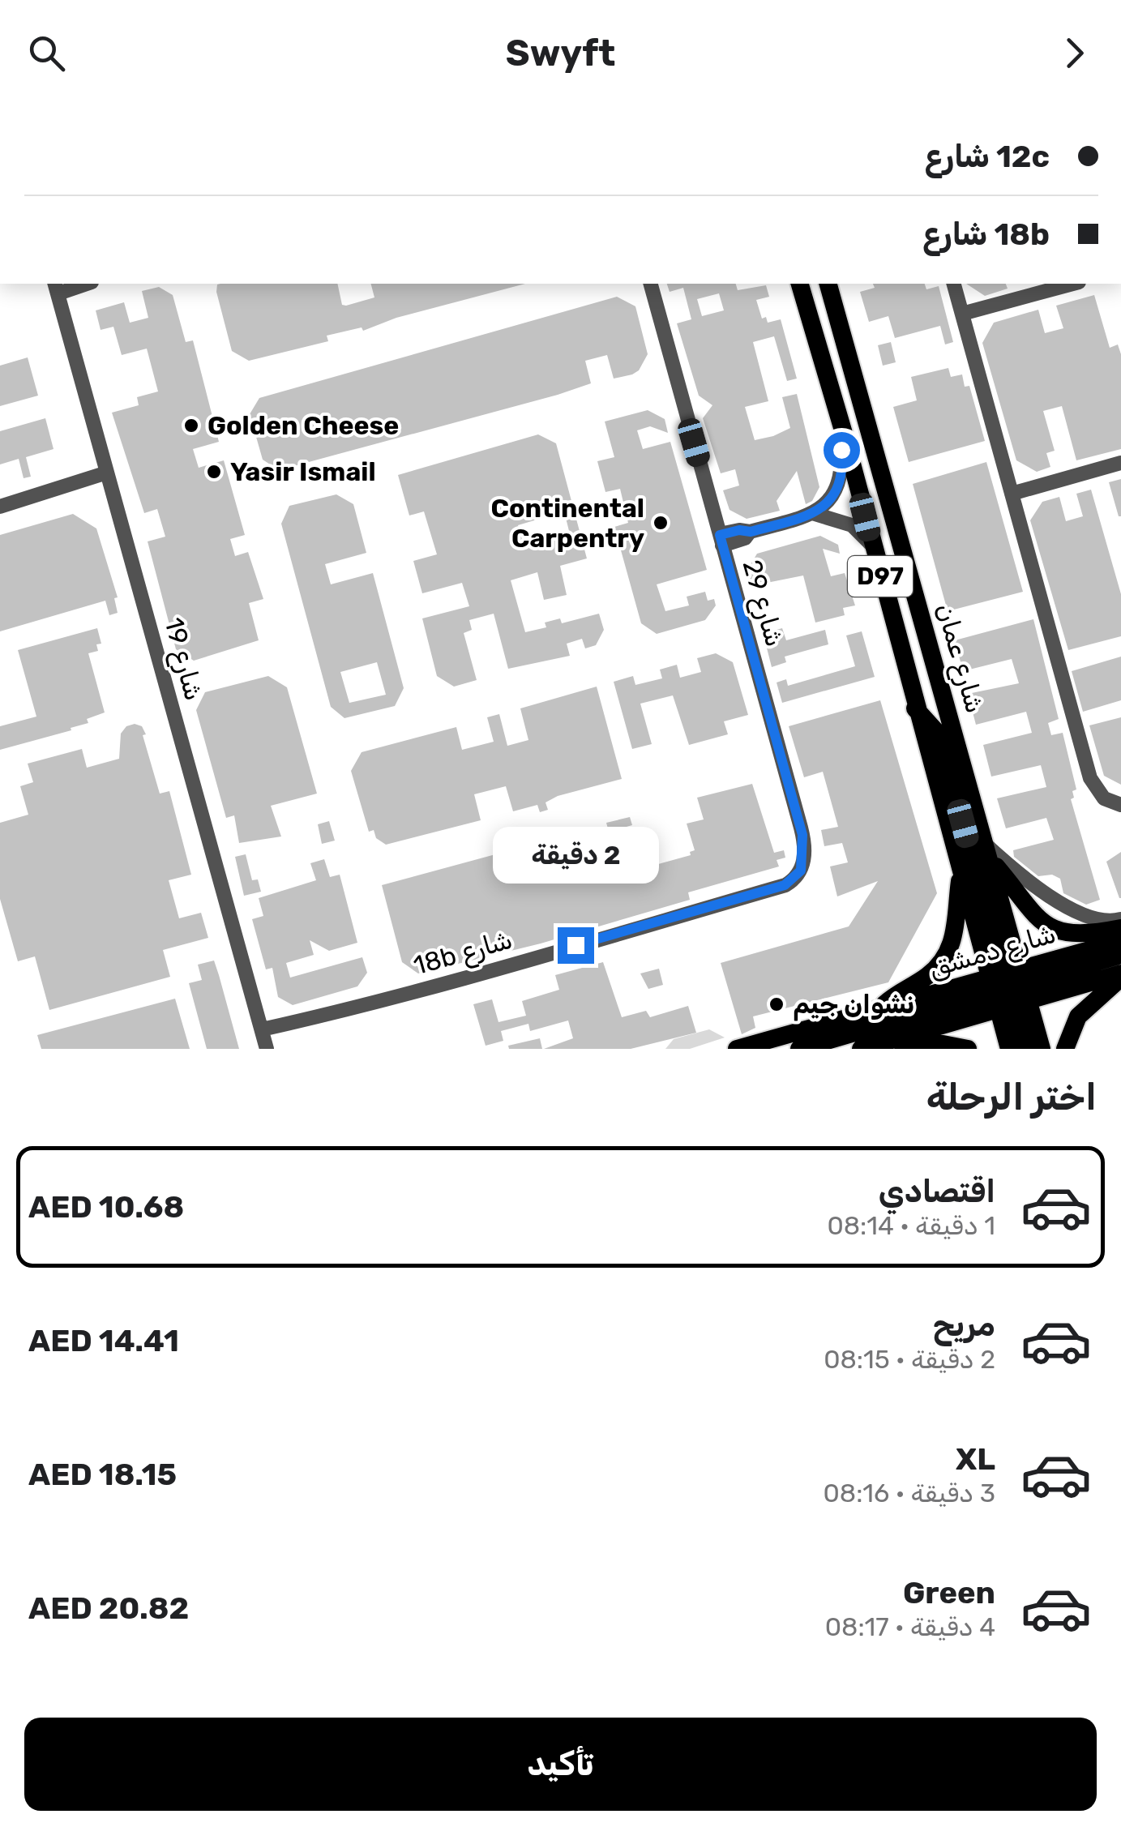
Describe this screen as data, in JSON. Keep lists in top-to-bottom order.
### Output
{
  "streets": {
    "main road": ["D97", "شارع عمان", "شارع دمشق"],
    "street": ["شارع 29", "شارع 19", "18b شارع"]
  },
  "crossings": [
    ["شارع 29", "18b شارع"],
    ["شارع عمان", "شارع دمشق"],
    ["شارع 19", "18b شارع"]
  ],
  "places": [
    "Golden Cheese",
    "Yasir Ismail",
    "Continental Carpentry",
    "نشوان جيم"
  ],
  "page": {
    "header": "Swyft",
    "banner": ["12c شارع", "18b شارع"],
    "bubble": "2 دقيقة",
    "heading": "اختر الرحلة",
    "list": [
      {
        "name": "اقتصادي",
        "note": "1 دقيقة · 08:14",
        "value": "AED 10.68"
      },
      {
        "name": "مريح",
        "note": "2 دقيقة · 08:15",
        "value": "AED 14.41"
      },
      {
        "name": "XL",
        "note": "3 دقيقة · 08:16",
        "value": "AED 18.15"
      },
      {
        "name": "Green",
        "note": "4 دقيقة · 08:17",
        "value": "AED 20.82"
      }
    ],
    "buttons": "تأكيد"
  }
}
